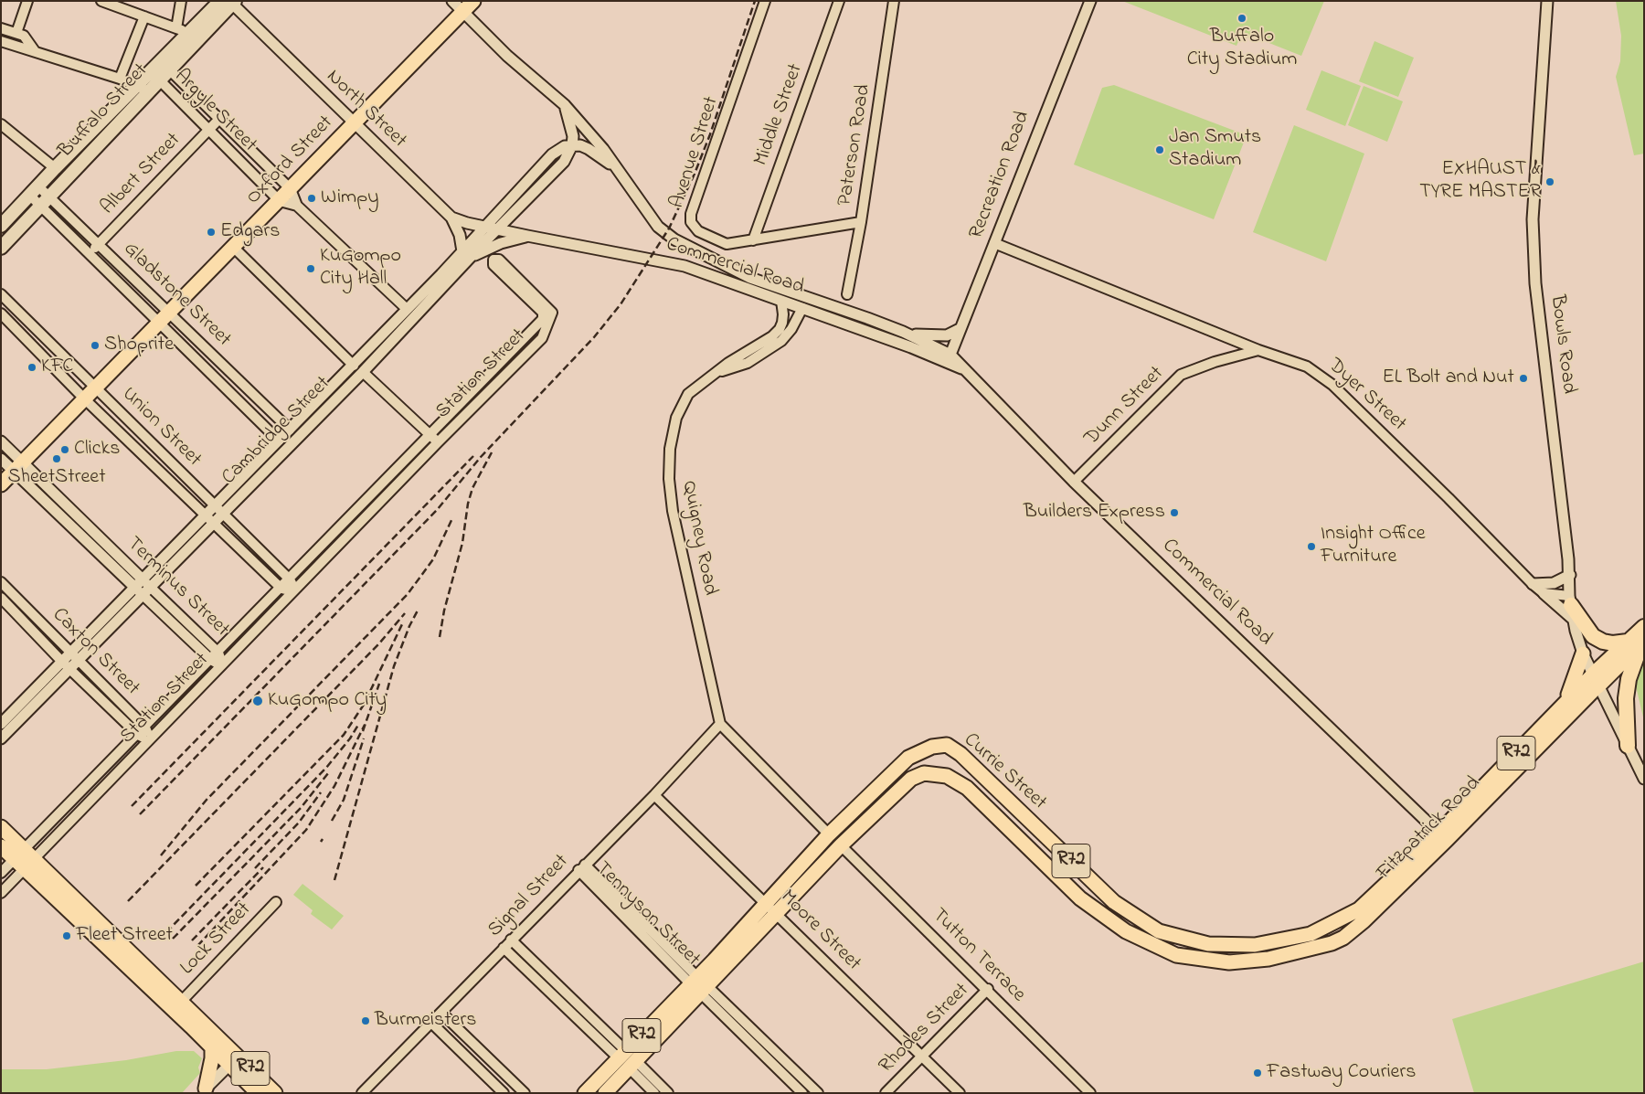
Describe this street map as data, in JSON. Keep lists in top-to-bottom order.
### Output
{
  "streets": {
    "highway": ["R72"],
    "main road": [
      "Buffalo Street",
      "Oxford Street",
      "Currie Street",
      "Fitzpatrick Road"
    ],
    "street": [
      "North Street",
      "Argyle Street",
      "Middle Street",
      "Paterson Road",
      "Avenue Street",
      "Albert Street",
      "Recreation Road",
      "Commercial Road",
      "Gladstone Street",
      "Bowls Road",
      "Station Street",
      "Dyer Street",
      "Dunn Street",
      "Union Street",
      "Cambridge Street",
      "Quigney Road",
      "Terminus Street",
      "Caxton Street",
      "Signal Street",
      "Tennyson Street",
      "Moore Street",
      "Lock Street",
      "Tutton Terrace",
      "Rhodes Street"
    ]
  },
  "crossings": [
    ["North Street", "Buffalo Street"],
    ["North Street", "Oxford Street"],
    ["North Street", "Commercial Road"],
    ["North Street", "Cambridge Street"],
    ["Buffalo Street", "Argyle Street"],
    ["Buffalo Street", "Gladstone Street"],
    ["Argyle Street", "Oxford Street"],
    ["Argyle Street", "Albert Street"],
    ["Argyle Street", "Cambridge Street"],
    ["Middle Street", "Avenue Street"],
    ["Paterson Road", "Avenue Street"],
    ["Oxford Street", "Commercial Road"],
    ["Oxford Street", "Gladstone Street"],
    ["Oxford Street", "Union Street"],
    ["Oxford Street", "Terminus Street"],
    ["Albert Street", "Gladstone Street"],
    ["Recreation Road", "Commercial Road"],
    ["Recreation Road", "Dyer Street"],
    ["Commercial Road", "Dunn Street"],
    ["Commercial Road", "Cambridge Street"],
    ["Commercial Road", "Quigney Road"],
    ["Commercial Road", "Fitzpatrick Road"],
    ["Gladstone Street", "Cambridge Street"],
    ["Bowls Road", "R72"],
    ["Bowls Road", "Fitzpatrick Road"],
    ["Station Street", "Union Street"],
    ["Station Street", "Terminus Street"],
    ["Station Street", "Caxton Street"],
    ["Station Street", "R72"],
    ["Dyer Street", "Dunn Street"],
    ["Union Street", "Cambridge Street"],
    ["Cambridge Street", "Terminus Street"],
    ["Cambridge Street", "Caxton Street"],
    ["Quigney Road", "Signal Street"],
    ["R72", "Fitzpatrick Road"],
    ["R72", "Lock Street"],
    ["Currie Street", "Fitzpatrick Road"],
    ["Currie Street", "Tennyson Street"],
    ["Currie Street", "Moore Street"],
    ["Currie Street", "Tutton Terrace"],
    ["Signal Street", "Tennyson Street"],
    ["Signal Street", "Moore Street"],
    ["Moore Street", "Rhodes Street"],
    ["Tutton Terrace", "Rhodes Street"]
  ],
  "places": [
    "Buffalo City Stadium",
    "Jan Smuts Stadium",
    "EXHAUST & TYRE MASTER",
    "Wimpy",
    "Edgars",
    "KuGompo City Hall",
    "Shoprite",
    "KFC",
    "EL Bolt and Nut",
    "Clicks",
    "SheetStreet",
    "Builders Express",
    "Insight Office Furniture",
    "KuGompo City",
    "Fleet Street",
    "Burmeisters",
    "Fastway Couriers"
  ]
}
